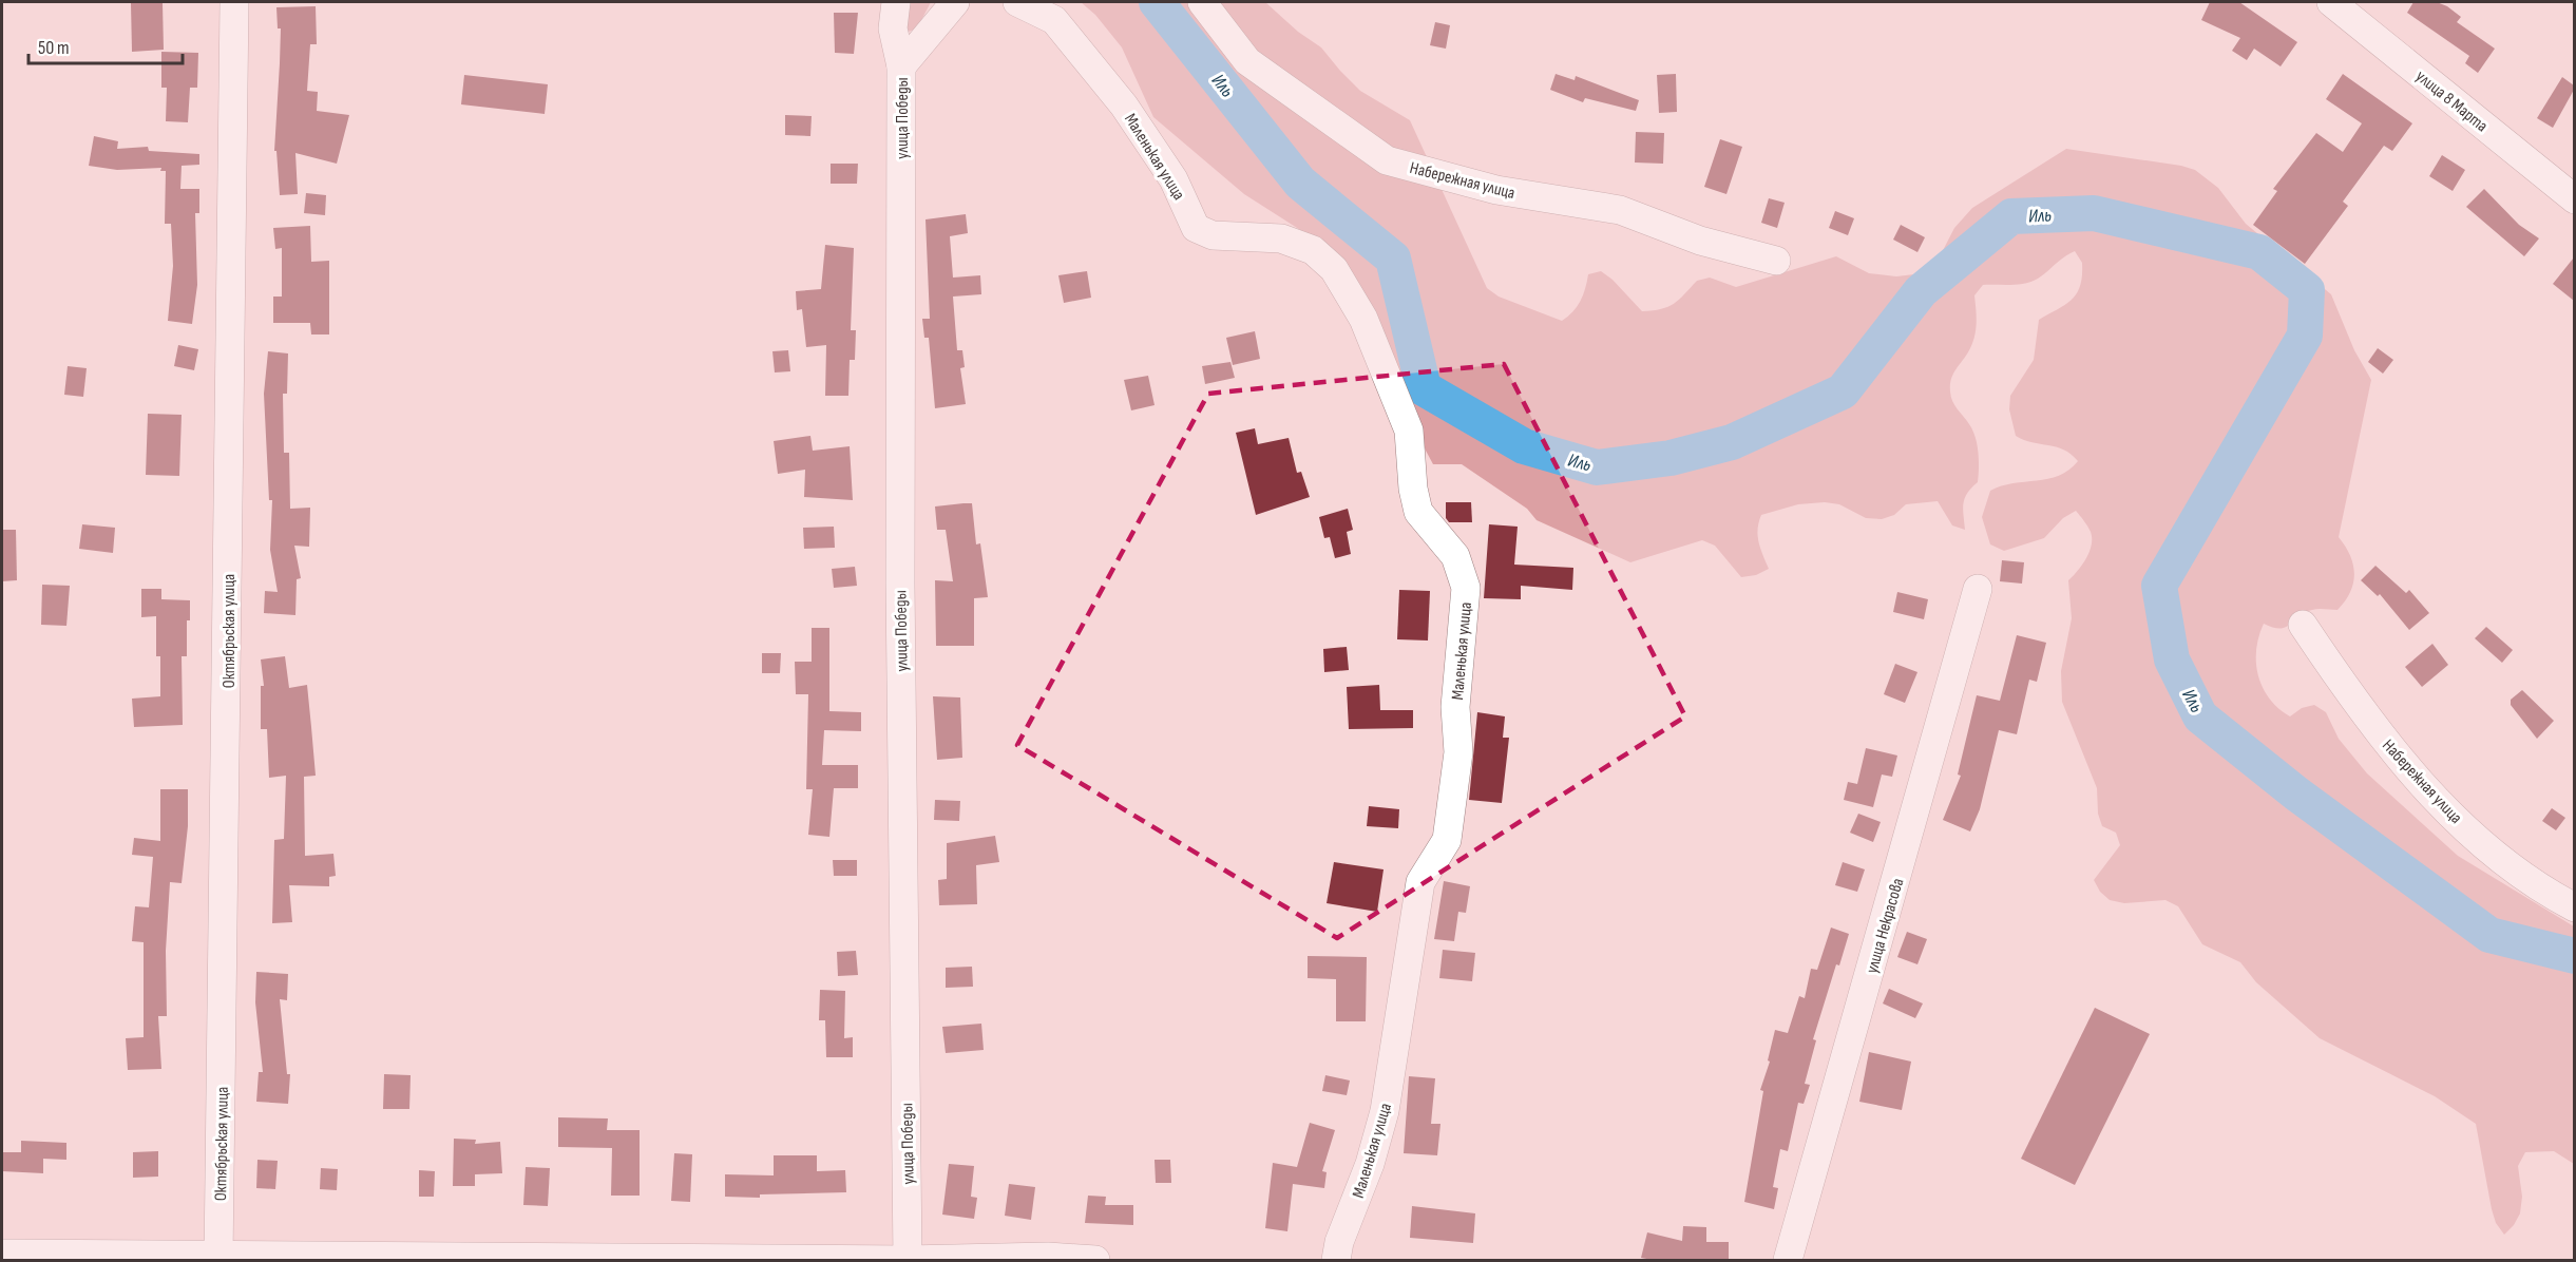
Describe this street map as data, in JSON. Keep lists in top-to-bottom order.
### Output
{
  "streets": {
    "street": [
      "улица 8 Марта",
      "улица Победы",
      "Маленькая улица",
      "Набережная улица",
      "Октябрьская улица",
      "улица Некрасова"
    ]
  },
  "water": ["Иль"],
  "scale_bar": "50 m"
}
